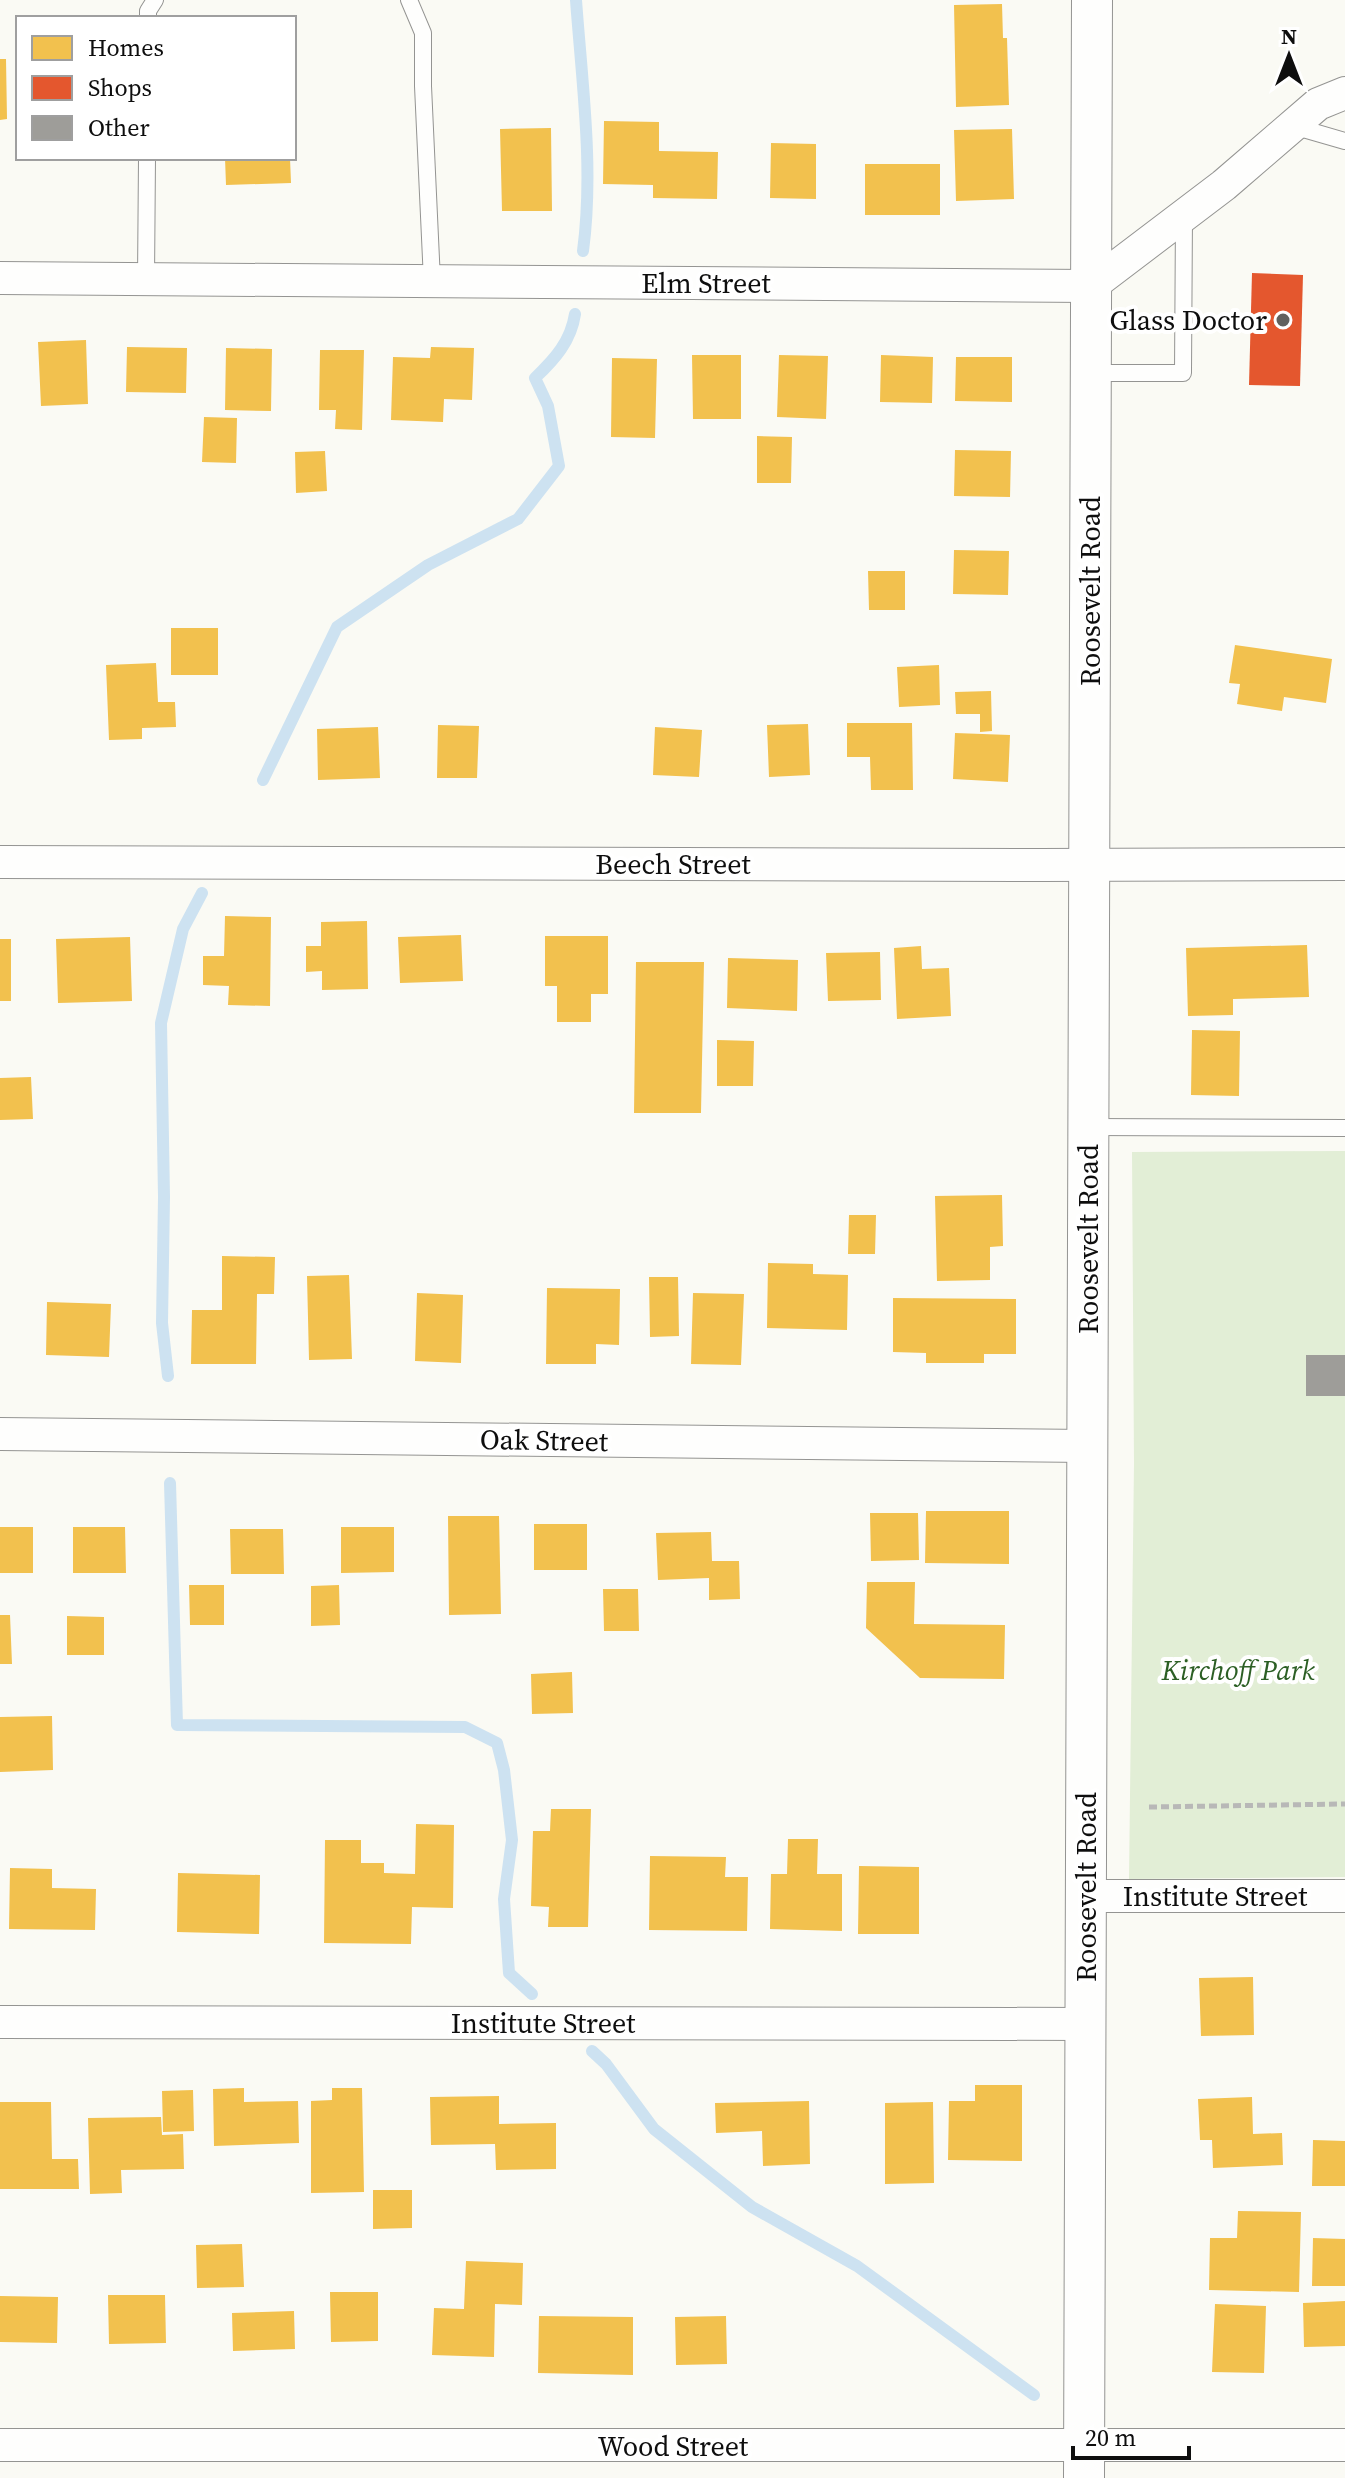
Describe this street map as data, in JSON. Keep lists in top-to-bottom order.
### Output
{
  "streets": {
    "street": [
      "Elm Street",
      "Roosevelt Road",
      "Beech Street",
      "Oak Street",
      "Institute Street",
      "Wood Street"
    ]
  },
  "crossings": [
    ["Elm Street", "Roosevelt Road"],
    ["Roosevelt Road", "Beech Street"],
    ["Roosevelt Road", "Oak Street"],
    ["Roosevelt Road", "Institute Street"],
    ["Roosevelt Road", "Wood Street"]
  ],
  "parks": ["Kirchoff Park"],
  "places": ["Glass Doctor"],
  "legend": ["Homes", "Shops", "Other"],
  "scale_bar": "20 m",
  "north": "top"
}
